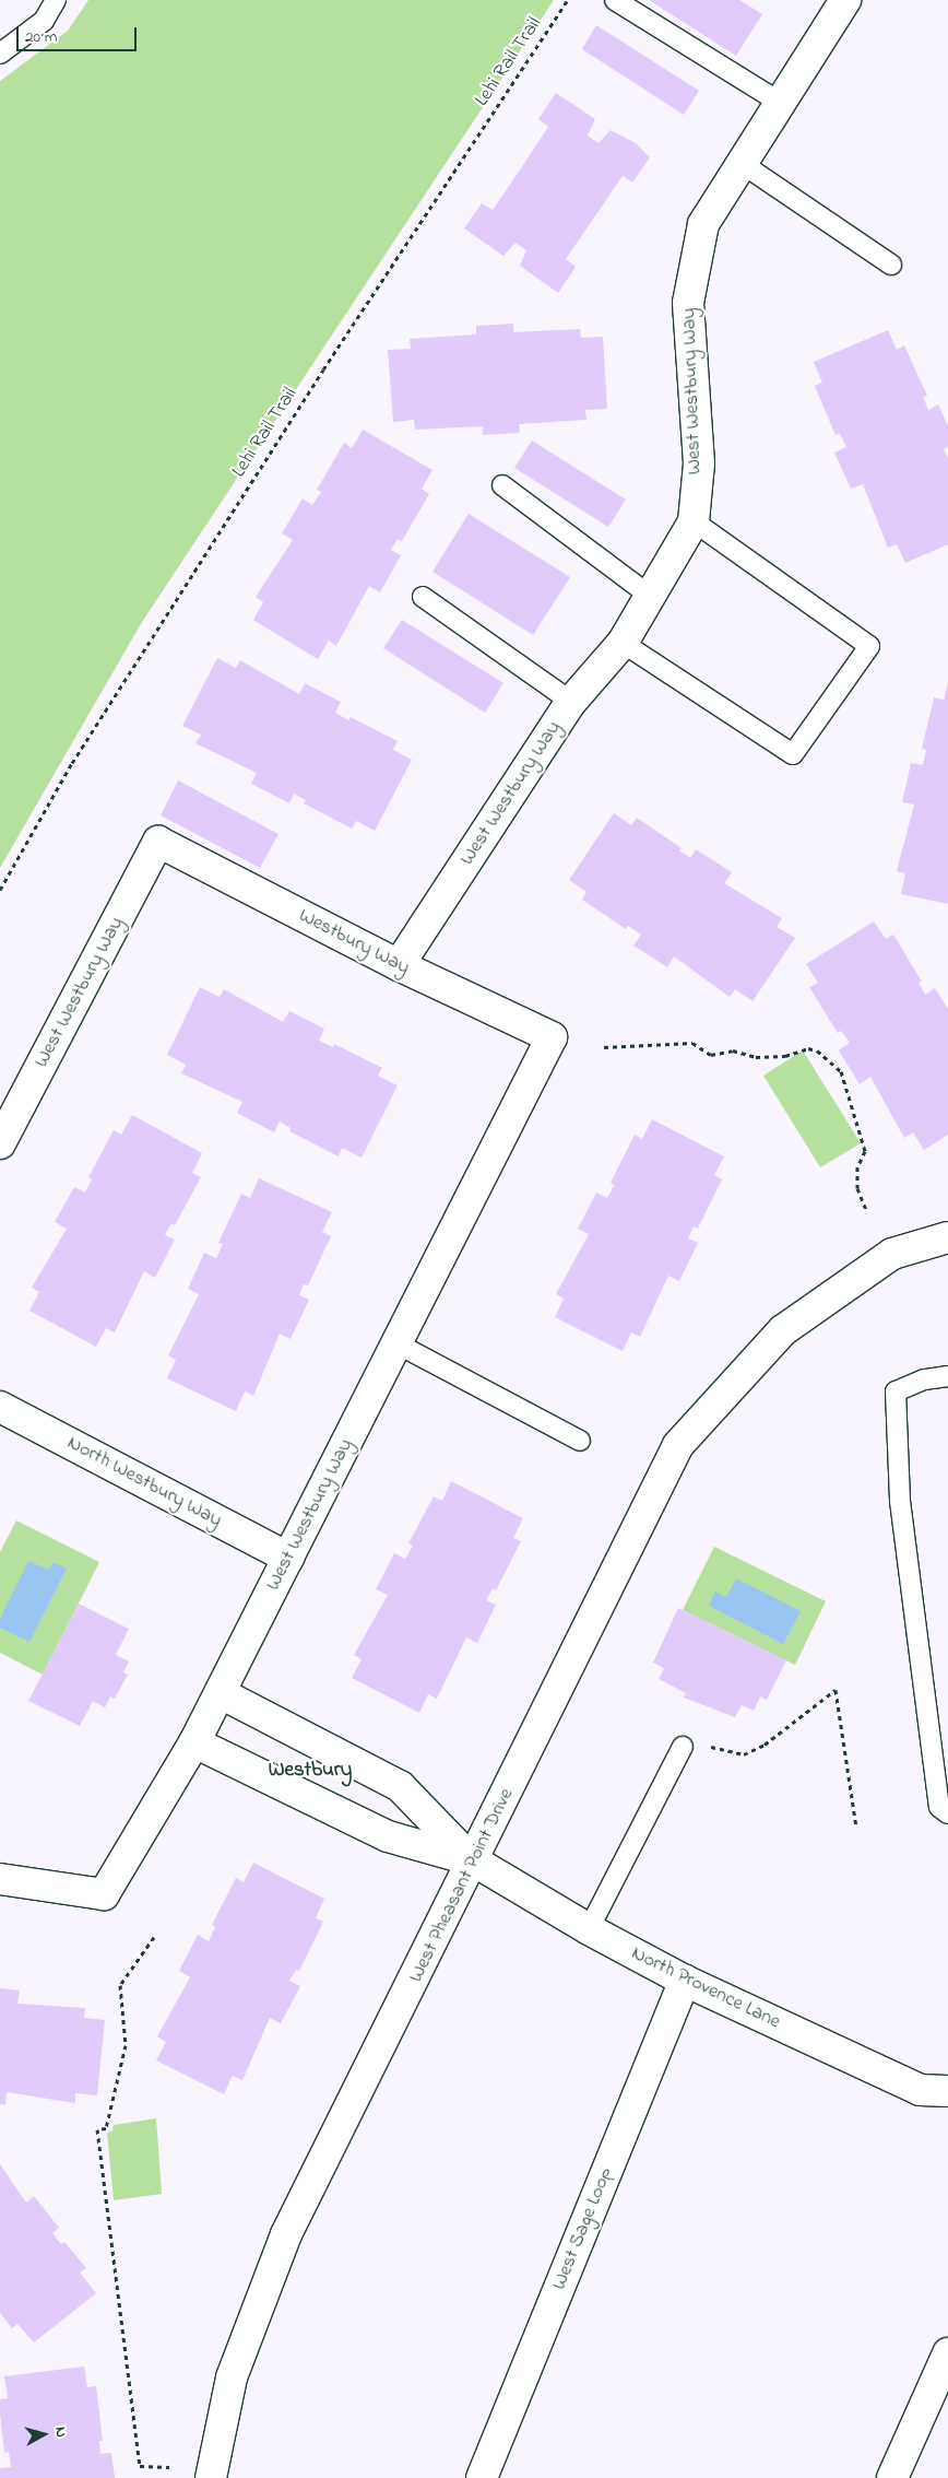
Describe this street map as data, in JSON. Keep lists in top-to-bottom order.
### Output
{
  "streets": {
    "street": [
      "West Westbury Way",
      "Westbury Way",
      "North Westbury Way",
      "West Pheasant Point Drive",
      "North Provence Lane",
      "West Sage Loop"
    ],
    "path": ["Lehi Rail Trail"]
  },
  "crossings": [
    ["West Westbury Way", "Westbury Way"],
    ["West Westbury Way", "North Westbury Way"],
    ["West Pheasant Point Drive", "North Provence Lane"],
    ["North Provence Lane", "West Sage Loop"]
  ],
  "districts": ["Westbury"],
  "scale_bar": "20 m",
  "north": "right"
}
